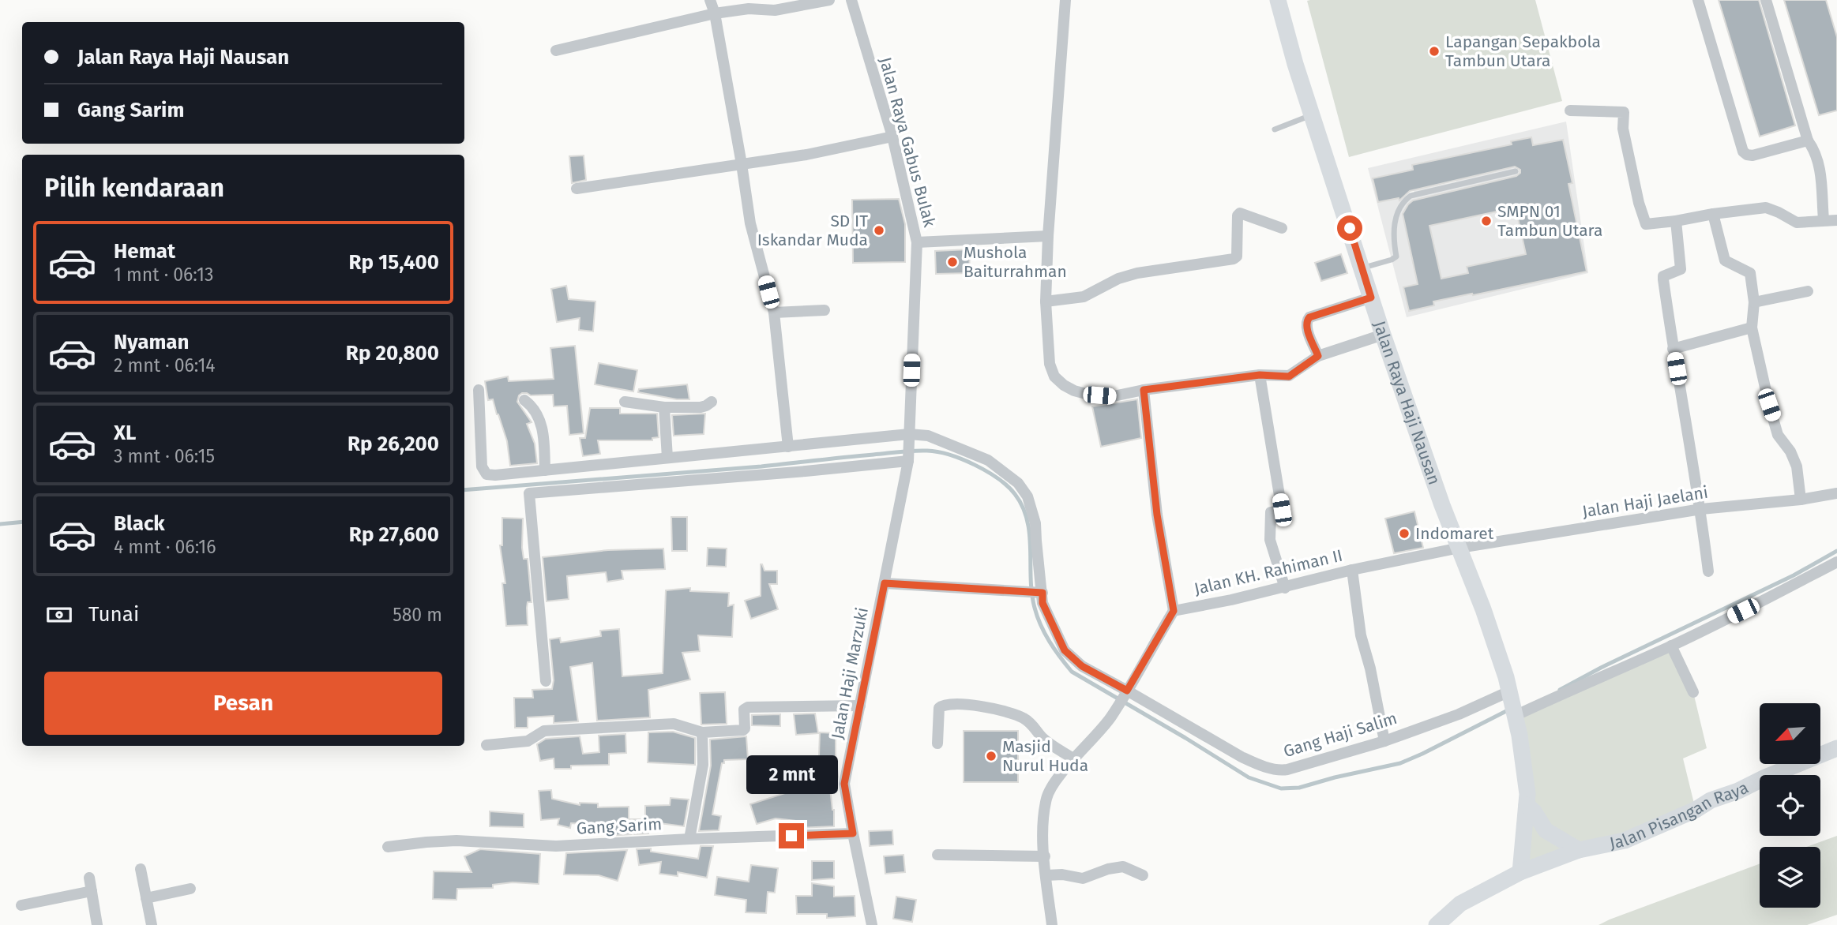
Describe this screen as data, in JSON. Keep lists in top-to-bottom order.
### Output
{
  "streets": {
    "street": [
      "Jalan Raya Gabus Bulak",
      "Jalan Raya Haji Nausan",
      "Jalan Haji Jaelani",
      "Jalan KH. Rahiman II",
      "Jalan Haji Marzuki",
      "Gang Haji Salim",
      "Jalan Pisangan Raya",
      "Gang Sarim"
    ]
  },
  "crossings": [
    ["Jalan Raya Gabus Bulak", "Jalan Haji Marzuki"],
    ["Jalan Raya Gabus Bulak", "Gang Haji Salim"],
    ["Jalan Raya Haji Nausan", "Jalan Haji Jaelani"],
    ["Jalan Raya Haji Nausan", "Jalan KH. Rahiman II"],
    ["Jalan Raya Haji Nausan", "Gang Haji Salim"],
    ["Jalan Raya Haji Nausan", "Jalan Pisangan Raya"],
    ["Jalan Haji Jaelani", "Jalan KH. Rahiman II"],
    ["Jalan Haji Marzuki", "Gang Sarim"]
  ],
  "places": [
    "Lapangan Sepakbola Tambun Utara",
    "SMPN 01 Tambun Utara",
    "SD IT Iskandar Muda",
    "Mushola Baiturrahman",
    "Indomaret",
    "Masjid Nurul Huda"
  ],
  "north": "bottom left",
  "page": {
    "banner": ["Jalan Raya Haji Nausan", "Gang Sarim"],
    "heading": "Pilih kendaraan",
    "list": [
      {
        "name": "Hemat",
        "note": "1 mnt · 06:13",
        "value": "Rp 15,400"
      },
      {
        "name": "Nyaman",
        "note": "2 mnt · 06:14",
        "value": "Rp 20,800"
      },
      {
        "name": "XL",
        "note": "3 mnt · 06:15",
        "value": "Rp 26,200"
      },
      {
        "name": "Black",
        "note": "4 mnt · 06:16",
        "value": "Rp 27,600"
      }
    ],
    "pay": ["Tunai", "580 m"],
    "buttons": "Pesan",
    "bubble": "2 mnt"
  }
}
